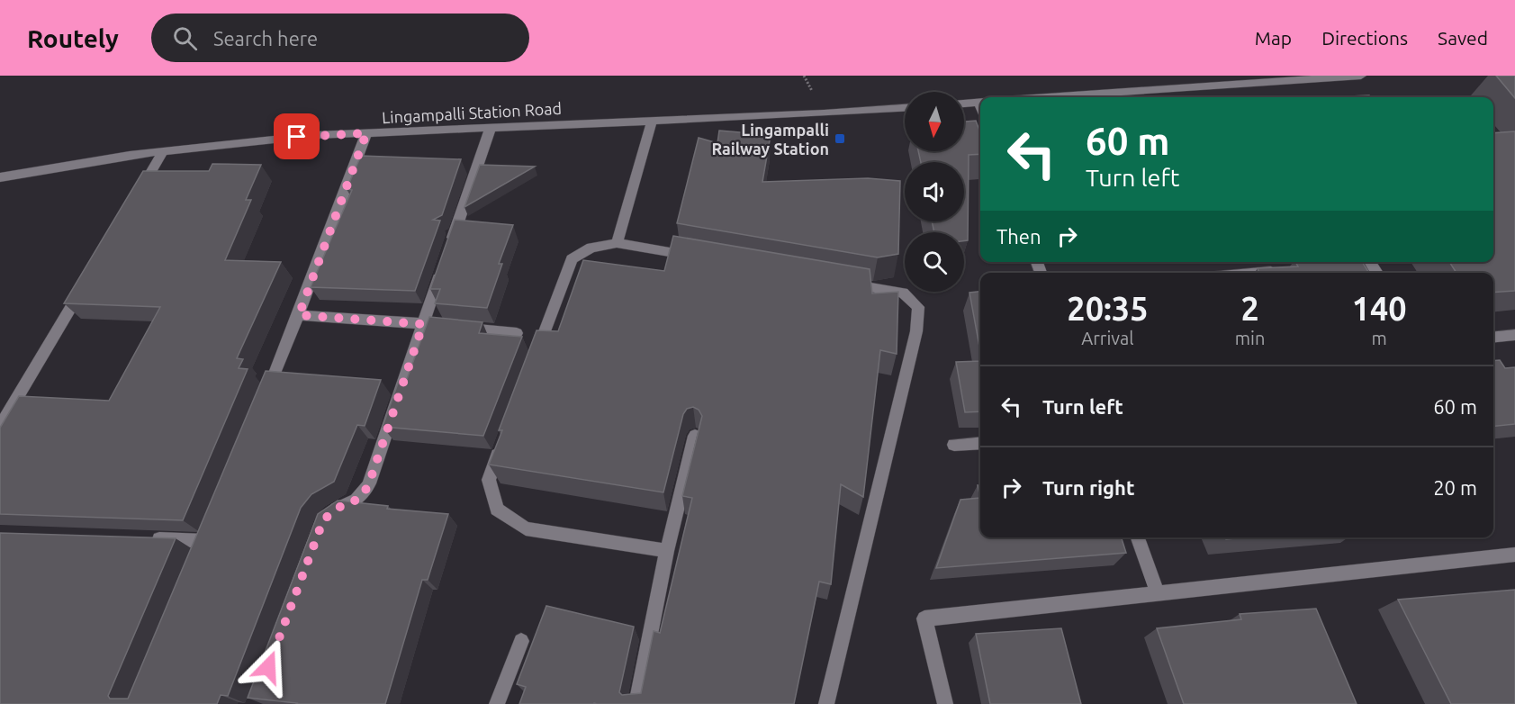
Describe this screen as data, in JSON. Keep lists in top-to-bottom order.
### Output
{
  "streets": {
    "street": ["Lingampalli Station Road"]
  },
  "places": {
    "transit": ["Lingampalli Railway Station"]
  },
  "north": "bottom",
  "page": {
    "header": "Routely",
    "search": "Search here",
    "nav": ["Map", "Directions", "Saved"],
    "turn": ["60 m", "Turn left"],
    "then": "Then",
    "eta": [
      "20:35",
      "Arrival",
      "2",
      "min",
      "140",
      "m"
    ],
    "list": [
      {
        "name": "Turn left",
        "value": "60 m"
      },
      {
        "name": "Turn right",
        "value": "20 m"
      }
    ]
  }
}
